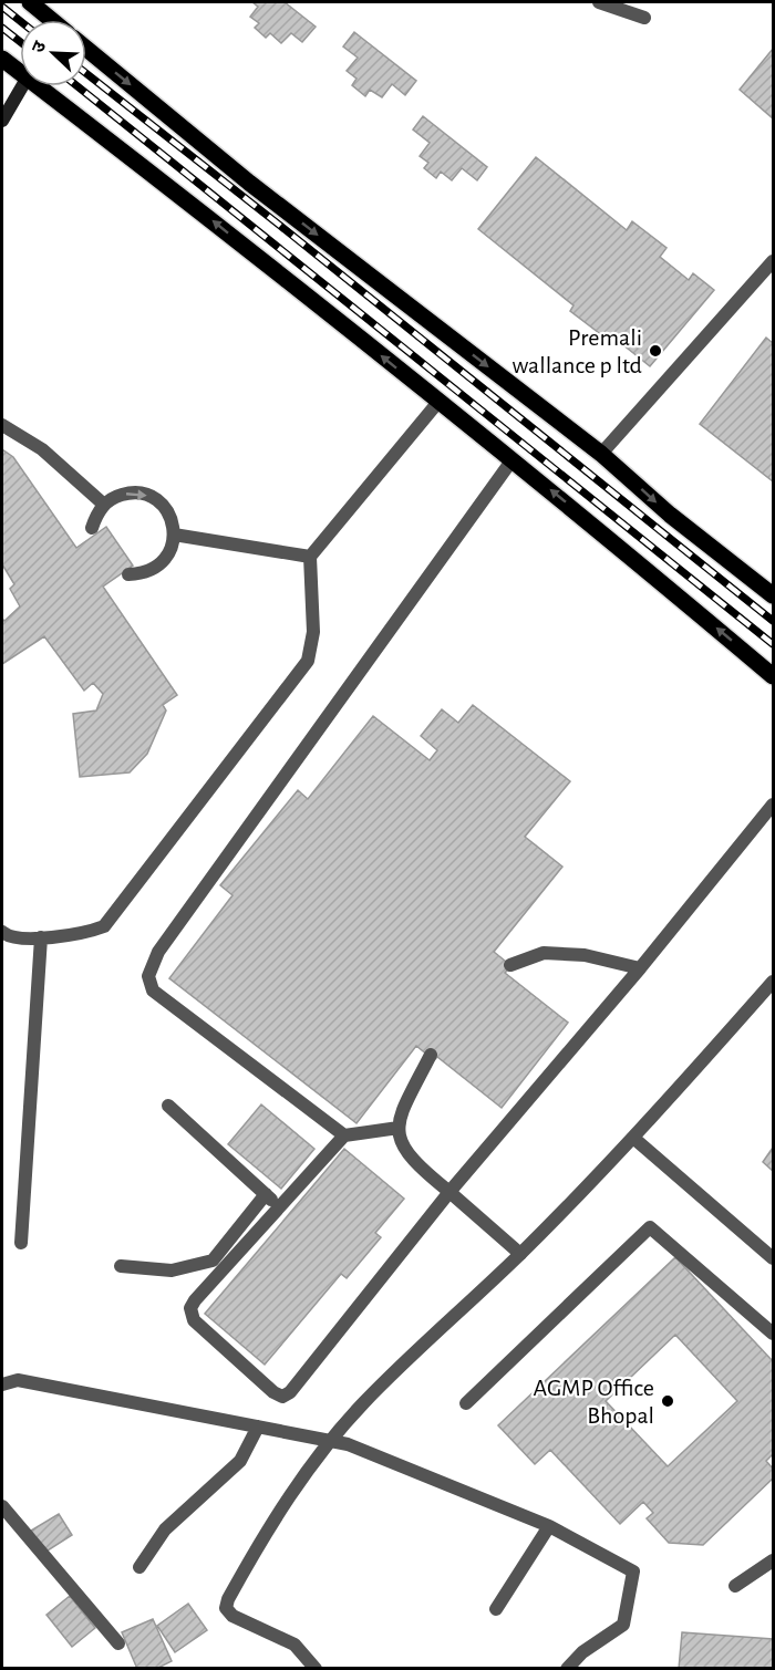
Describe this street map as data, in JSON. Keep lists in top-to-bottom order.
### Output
{
  "places": ["Premali wallance p ltd", "AGMP Office Bhopal"],
  "north": "top left"
}
